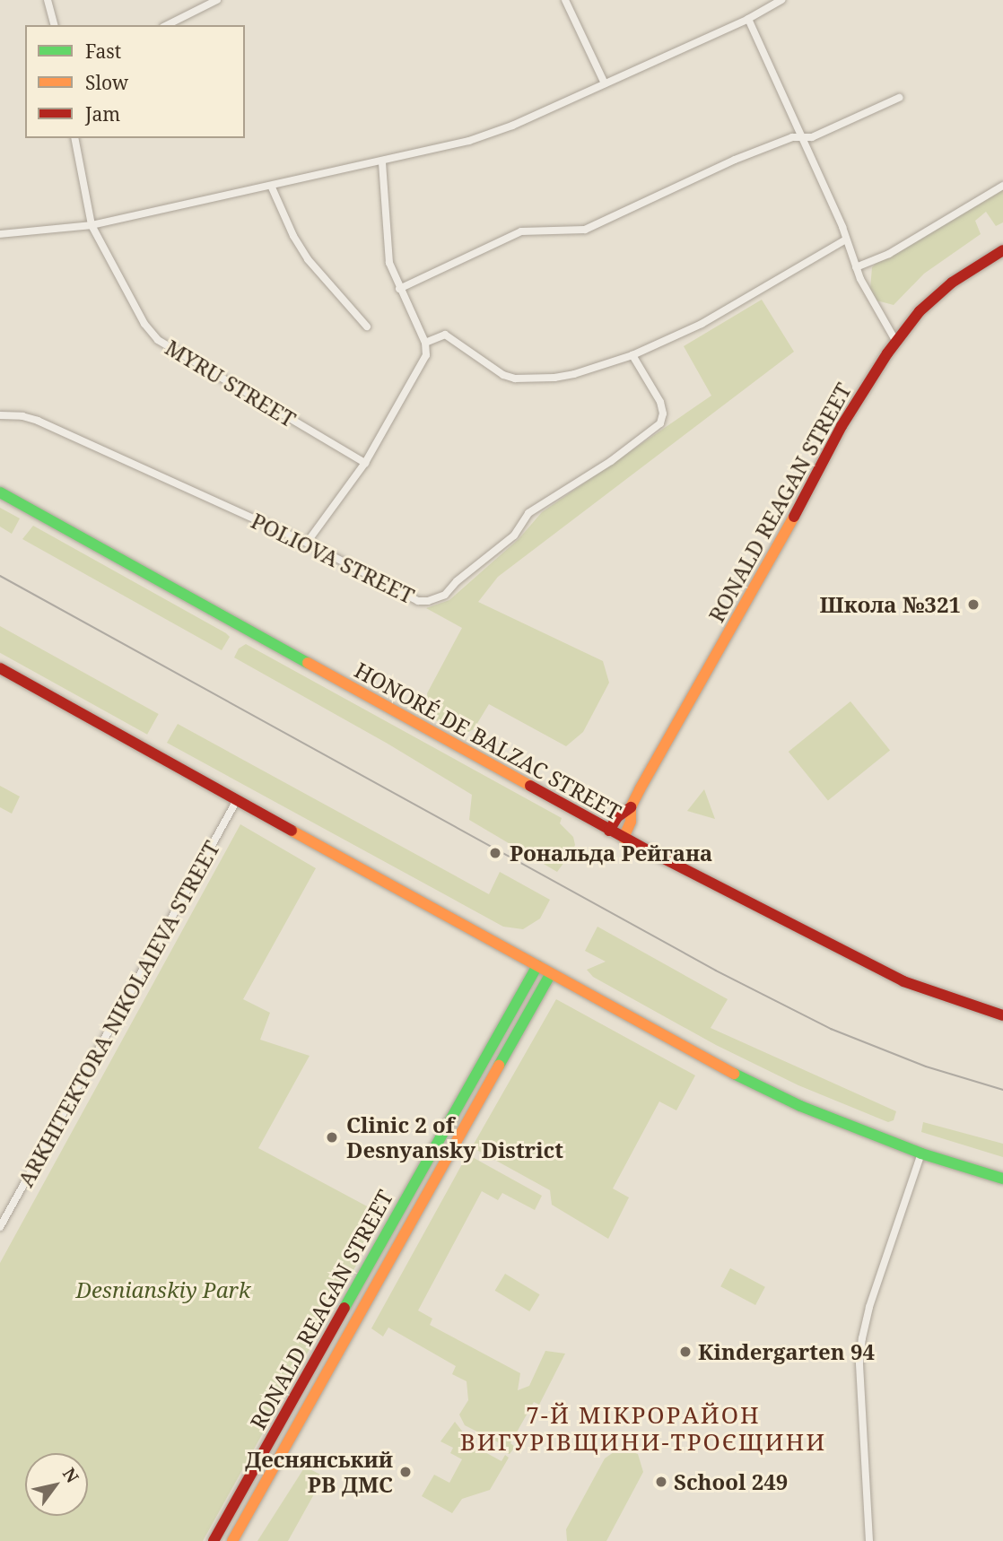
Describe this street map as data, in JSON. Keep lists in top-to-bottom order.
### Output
{
  "streets": {
    "main road": ["RONALD REAGAN STREET", "HONORÉ DE BALZAC STREET"],
    "street": ["MYRU STREET", "POLIOVA STREET", "ARKHITEKTORA NIKOLAIEVA STREET"]
  },
  "crossings": [
    ["RONALD REAGAN STREET", "HONORÉ DE BALZAC STREET"]
  ],
  "districts": ["7-Й МІКРОРАЙОН ВИГУРІВЩИНИ-ТРОЄЩИНИ"],
  "parks": ["Desnianskiy Park"],
  "places": [
    "Школа №321",
    "Рональда Рейгана",
    "Clinic 2 of Desnyansky District",
    "Kindergarten 94",
    "Деснянський РВ ДМС",
    "School 249"
  ],
  "legend": ["Fast", "Slow", "Jam"],
  "north": "top right"
}
